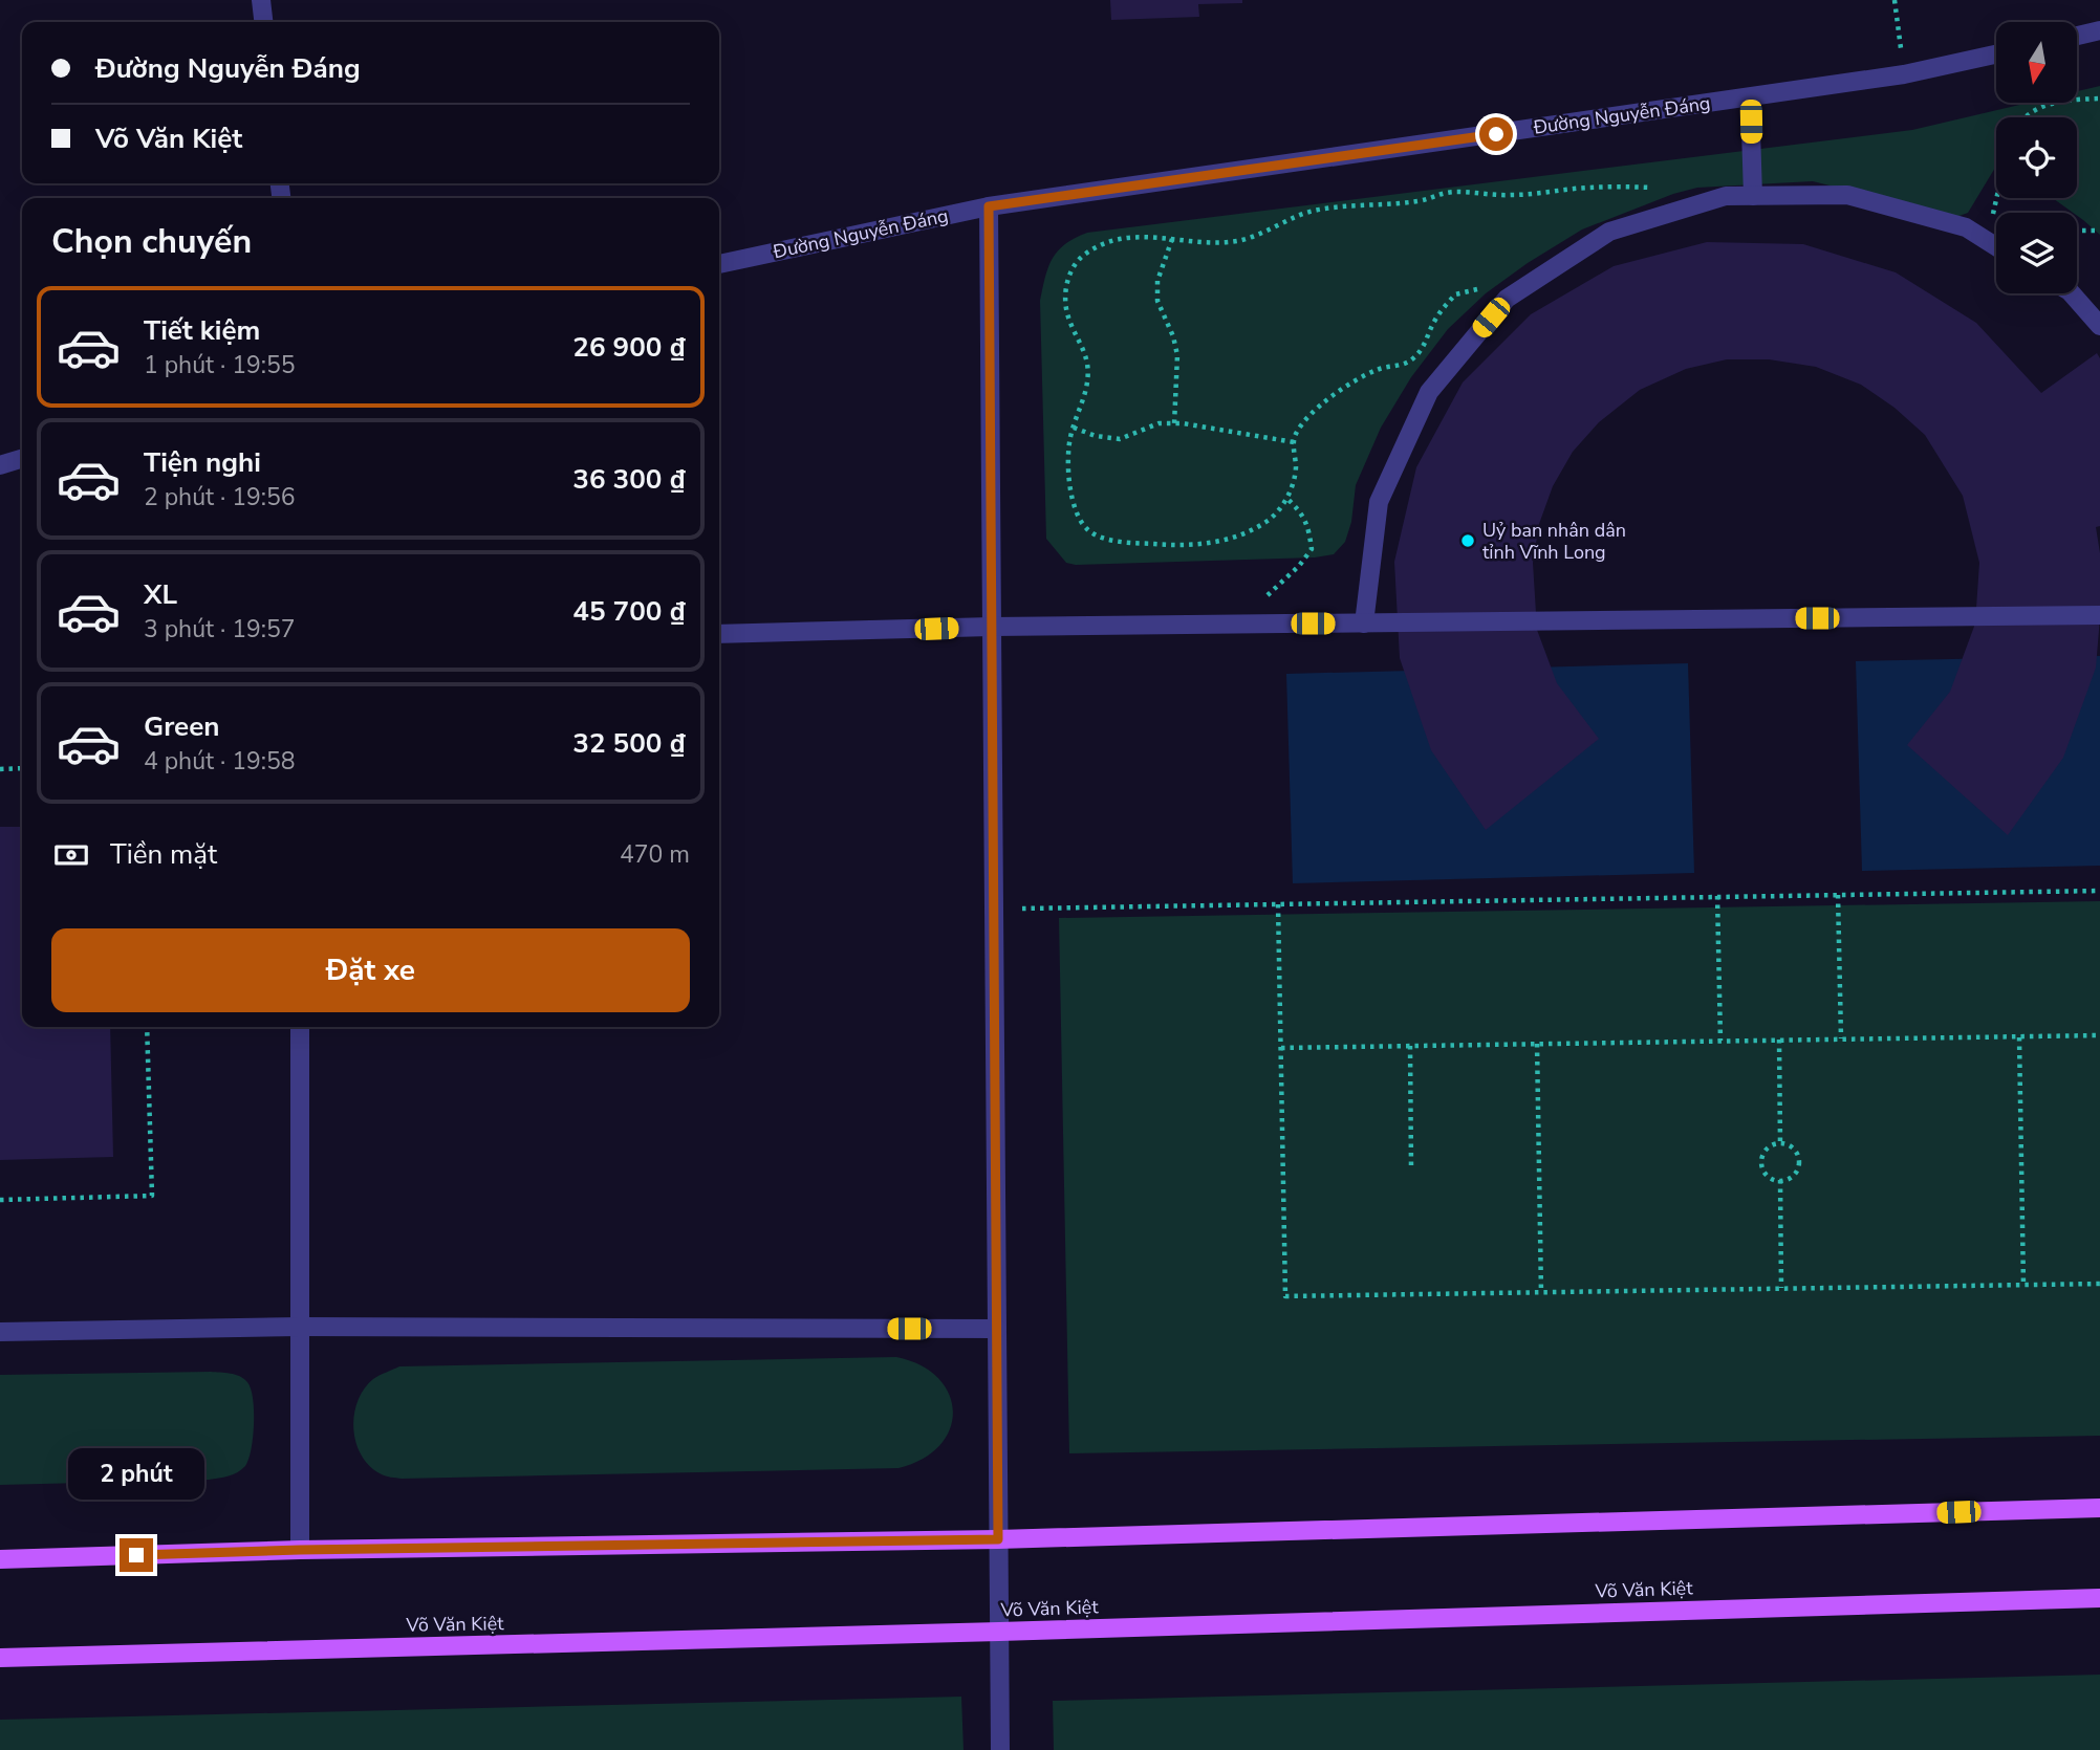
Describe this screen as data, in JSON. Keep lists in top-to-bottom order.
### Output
{
  "streets": {
    "main road": ["Võ Văn Kiệt"],
    "street": ["Đường Nguyễn Đáng"]
  },
  "places": ["Uỷ ban nhân dân tỉnh Vĩnh Long"],
  "north": "bottom",
  "page": {
    "banner": ["Đường Nguyễn Đáng", "Võ Văn Kiệt"],
    "heading": "Chọn chuyến",
    "list": [
      {
        "name": "Tiết kiệm",
        "note": "1 phút · 19:55",
        "value": "26 900 ₫"
      },
      {
        "name": "Tiện nghi",
        "note": "2 phút · 19:56",
        "value": "36 300 ₫"
      },
      {
        "name": "XL",
        "note": "3 phút · 19:57",
        "value": "45 700 ₫"
      },
      {
        "name": "Green",
        "note": "4 phút · 19:58",
        "value": "32 500 ₫"
      }
    ],
    "pay": ["Tiền mặt", "470 m"],
    "buttons": "Đặt xe",
    "bubble": "2 phút"
  }
}
